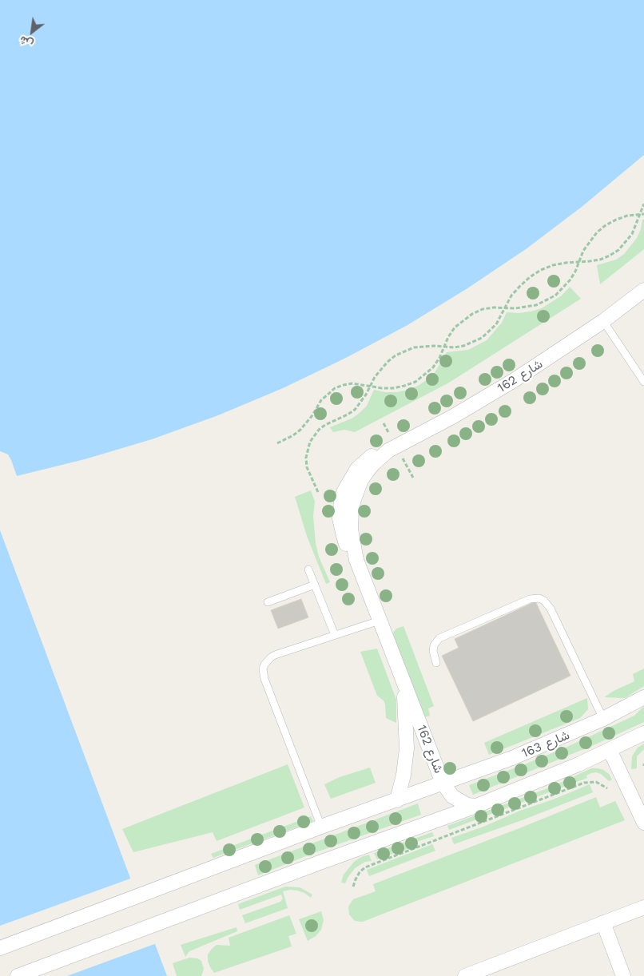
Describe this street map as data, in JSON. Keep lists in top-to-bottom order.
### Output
{
  "streets": {
    "street": ["شارع 162", "شارع 163"]
  },
  "crossings": [
    ["شارع 162", "شارع 163"]
  ],
  "north": "bottom left"
}
